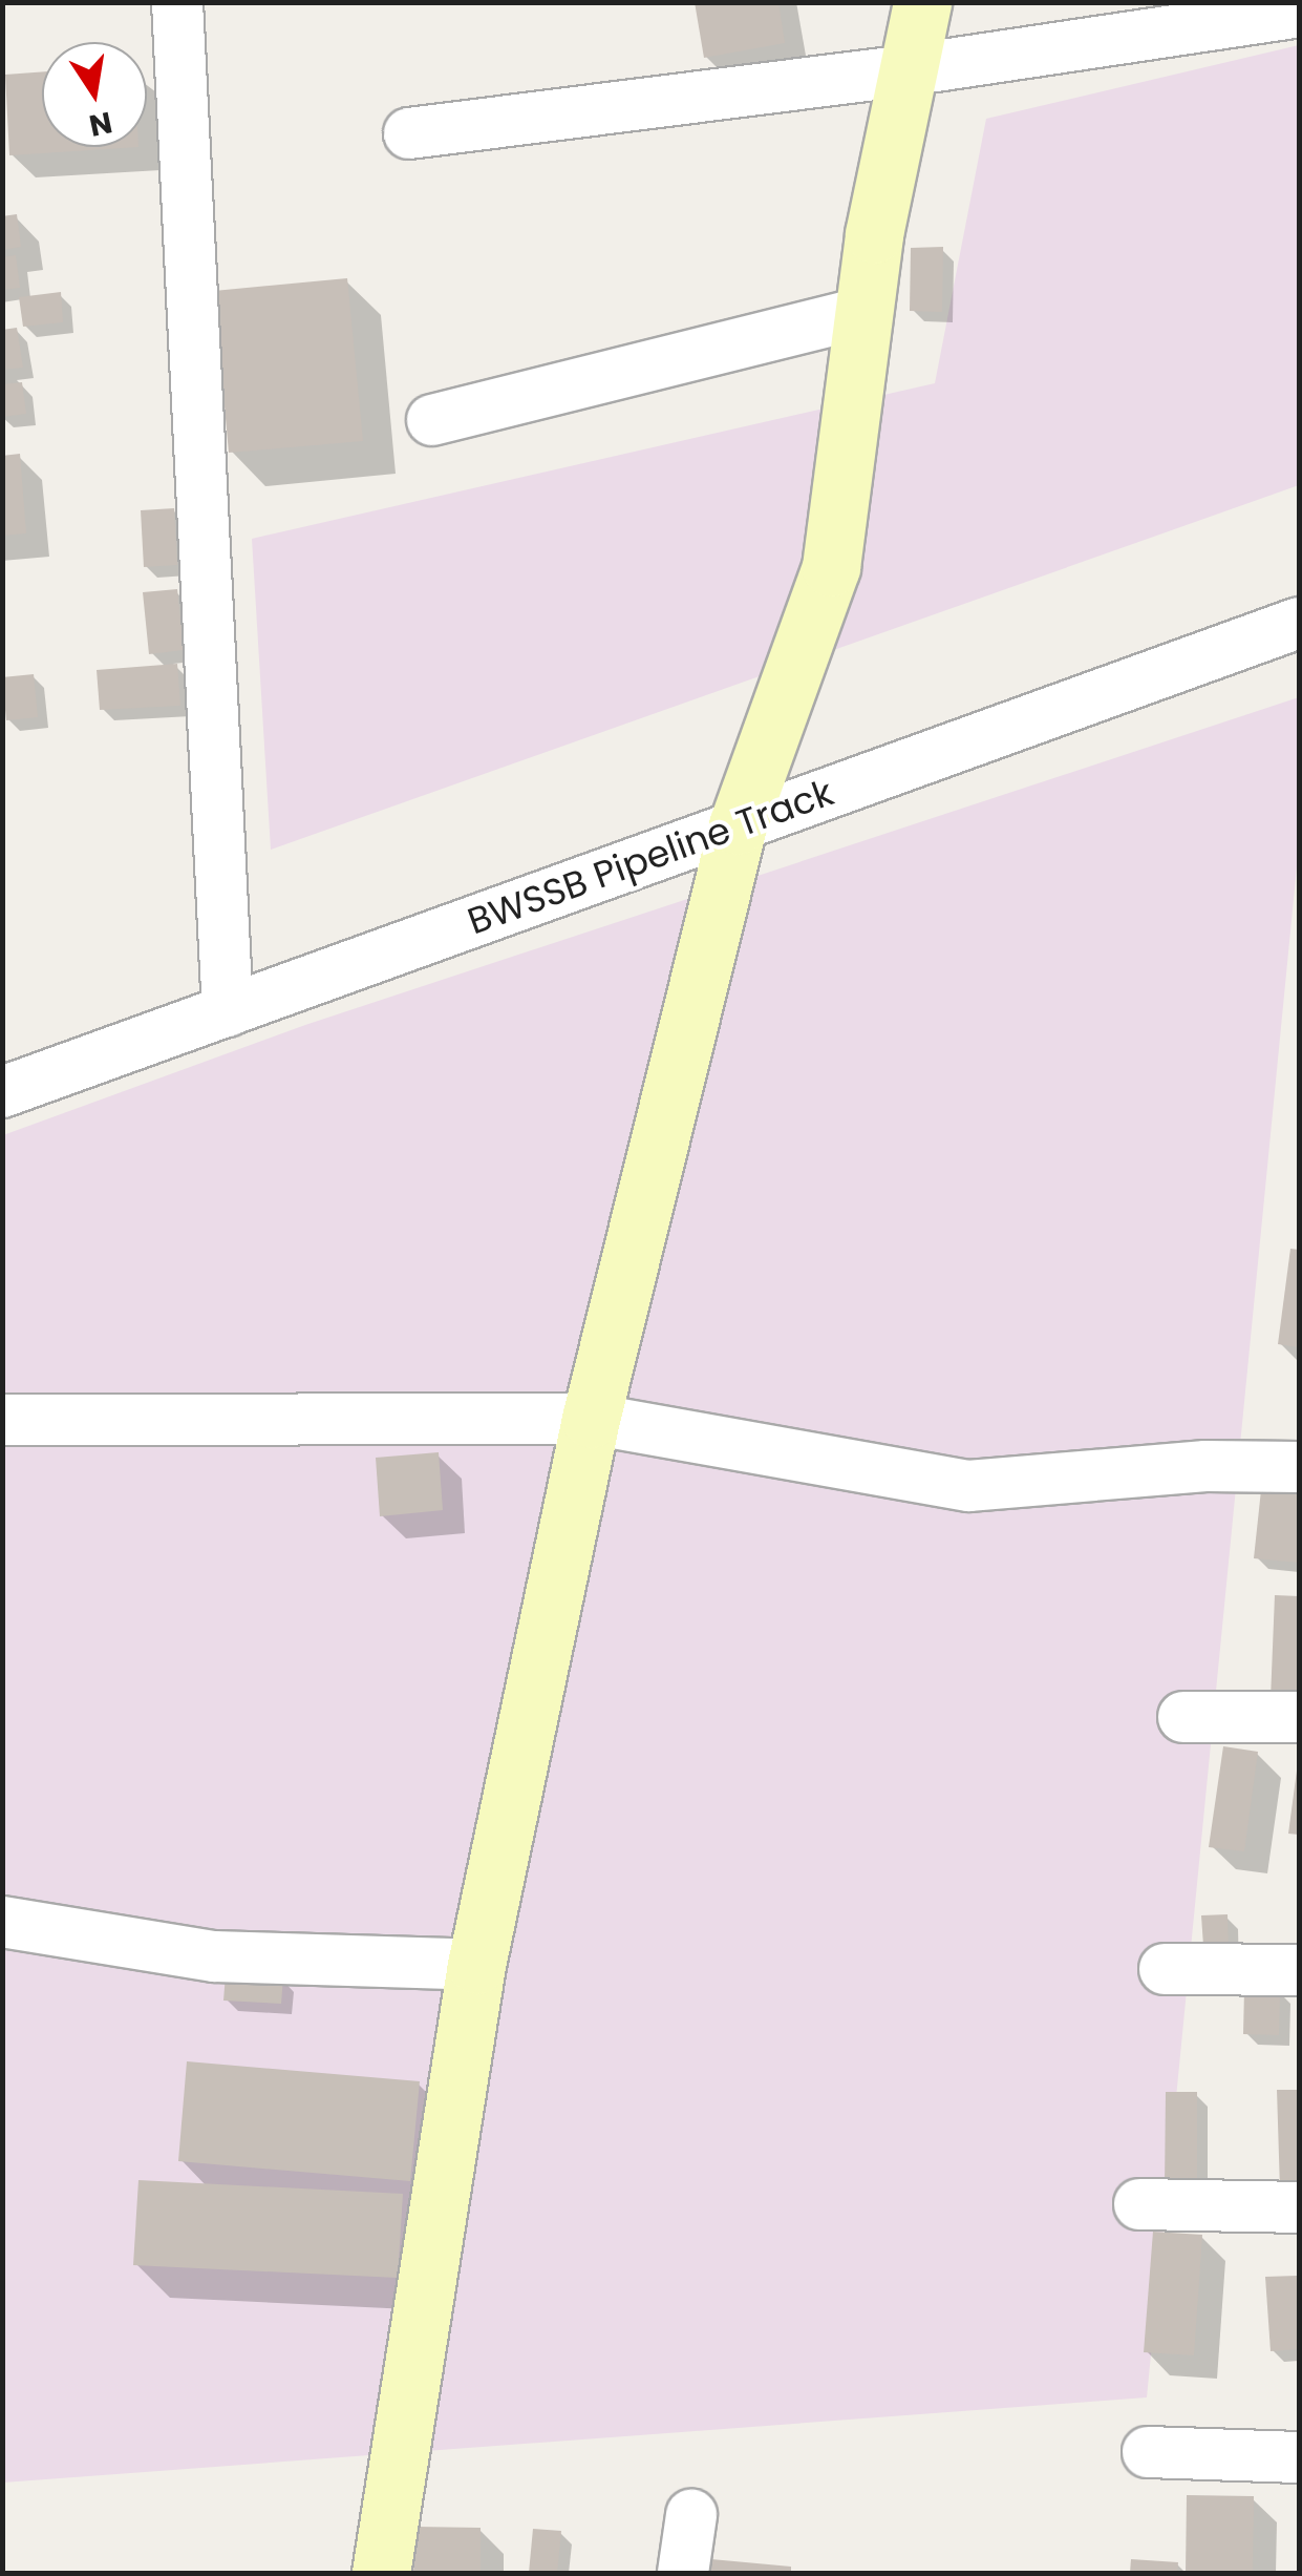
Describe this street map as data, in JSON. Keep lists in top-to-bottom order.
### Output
{
  "streets": {
    "street": ["BWSSB Pipeline Track"]
  },
  "north": "bottom"
}
